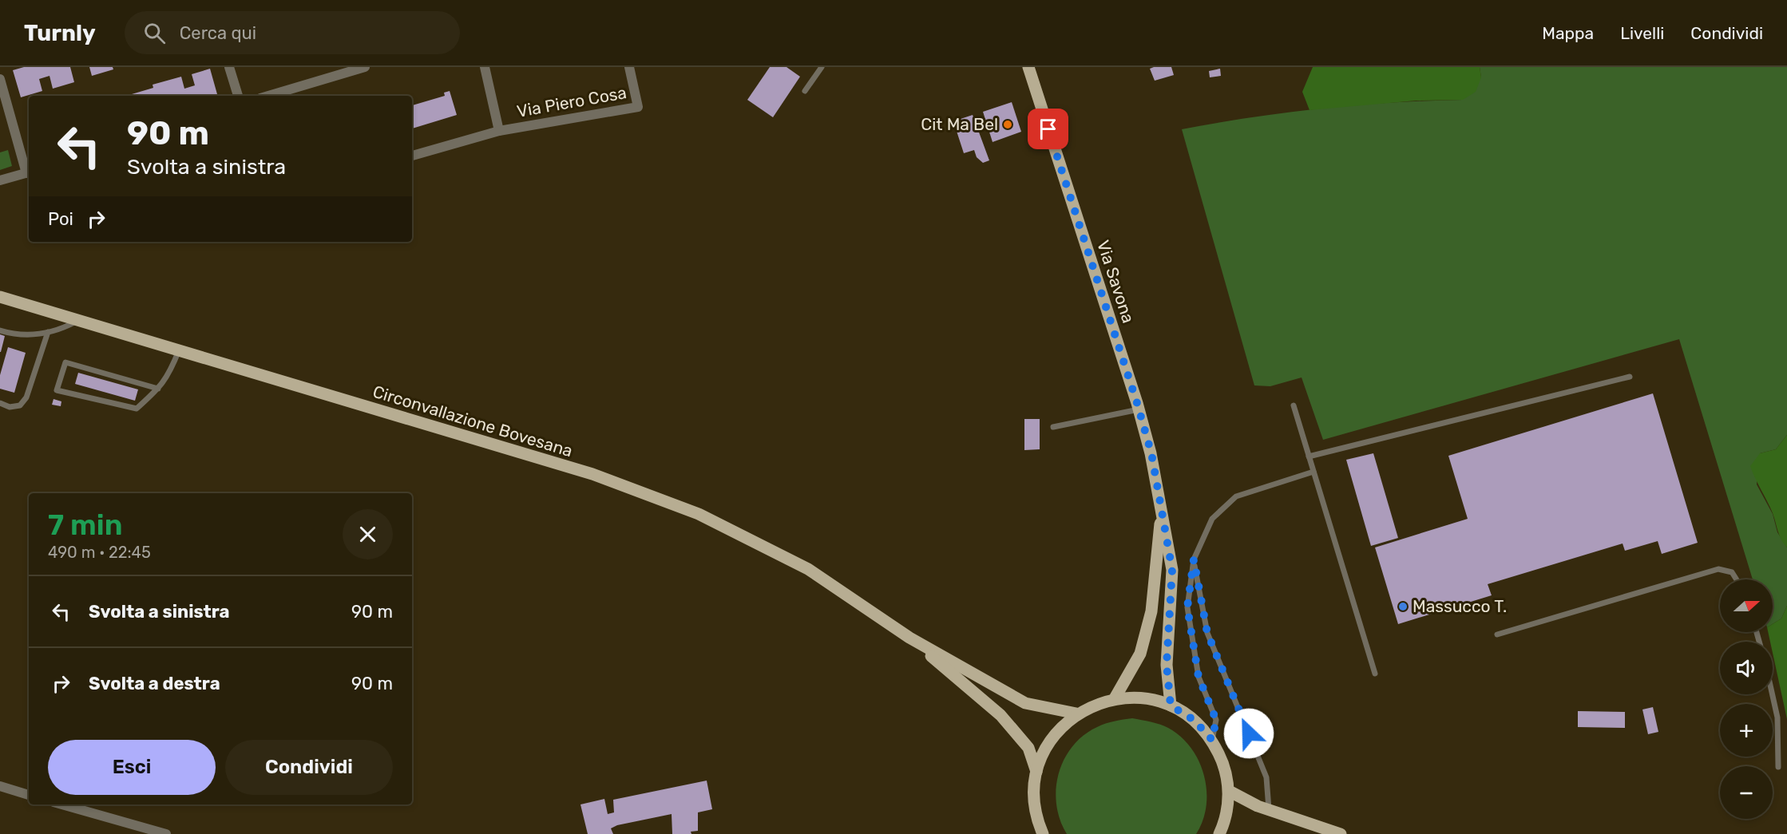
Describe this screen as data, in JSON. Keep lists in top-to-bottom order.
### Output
{
  "streets": {
    "main road": ["Via Savona", "Circonvallazione Bovesana"],
    "street": ["Via Piero Cosa"]
  },
  "places": ["Cit Ma Bel", "Massucco T."],
  "north": "right",
  "page": {
    "header": "Turnly",
    "search": "Cerca qui",
    "nav": ["Mappa", "Livelli", "Condividi"],
    "turn": ["90 m", "Svolta a sinistra"],
    "then": "Poi",
    "heading": ["7 min", "490 m · 22:45"],
    "list": [
      {
        "name": "Svolta a sinistra",
        "value": "90 m"
      },
      {
        "name": "Svolta a destra",
        "value": "90 m"
      }
    ],
    "map_buttons": ["+", "−"],
    "buttons": ["Esci", "Condividi"]
  }
}
